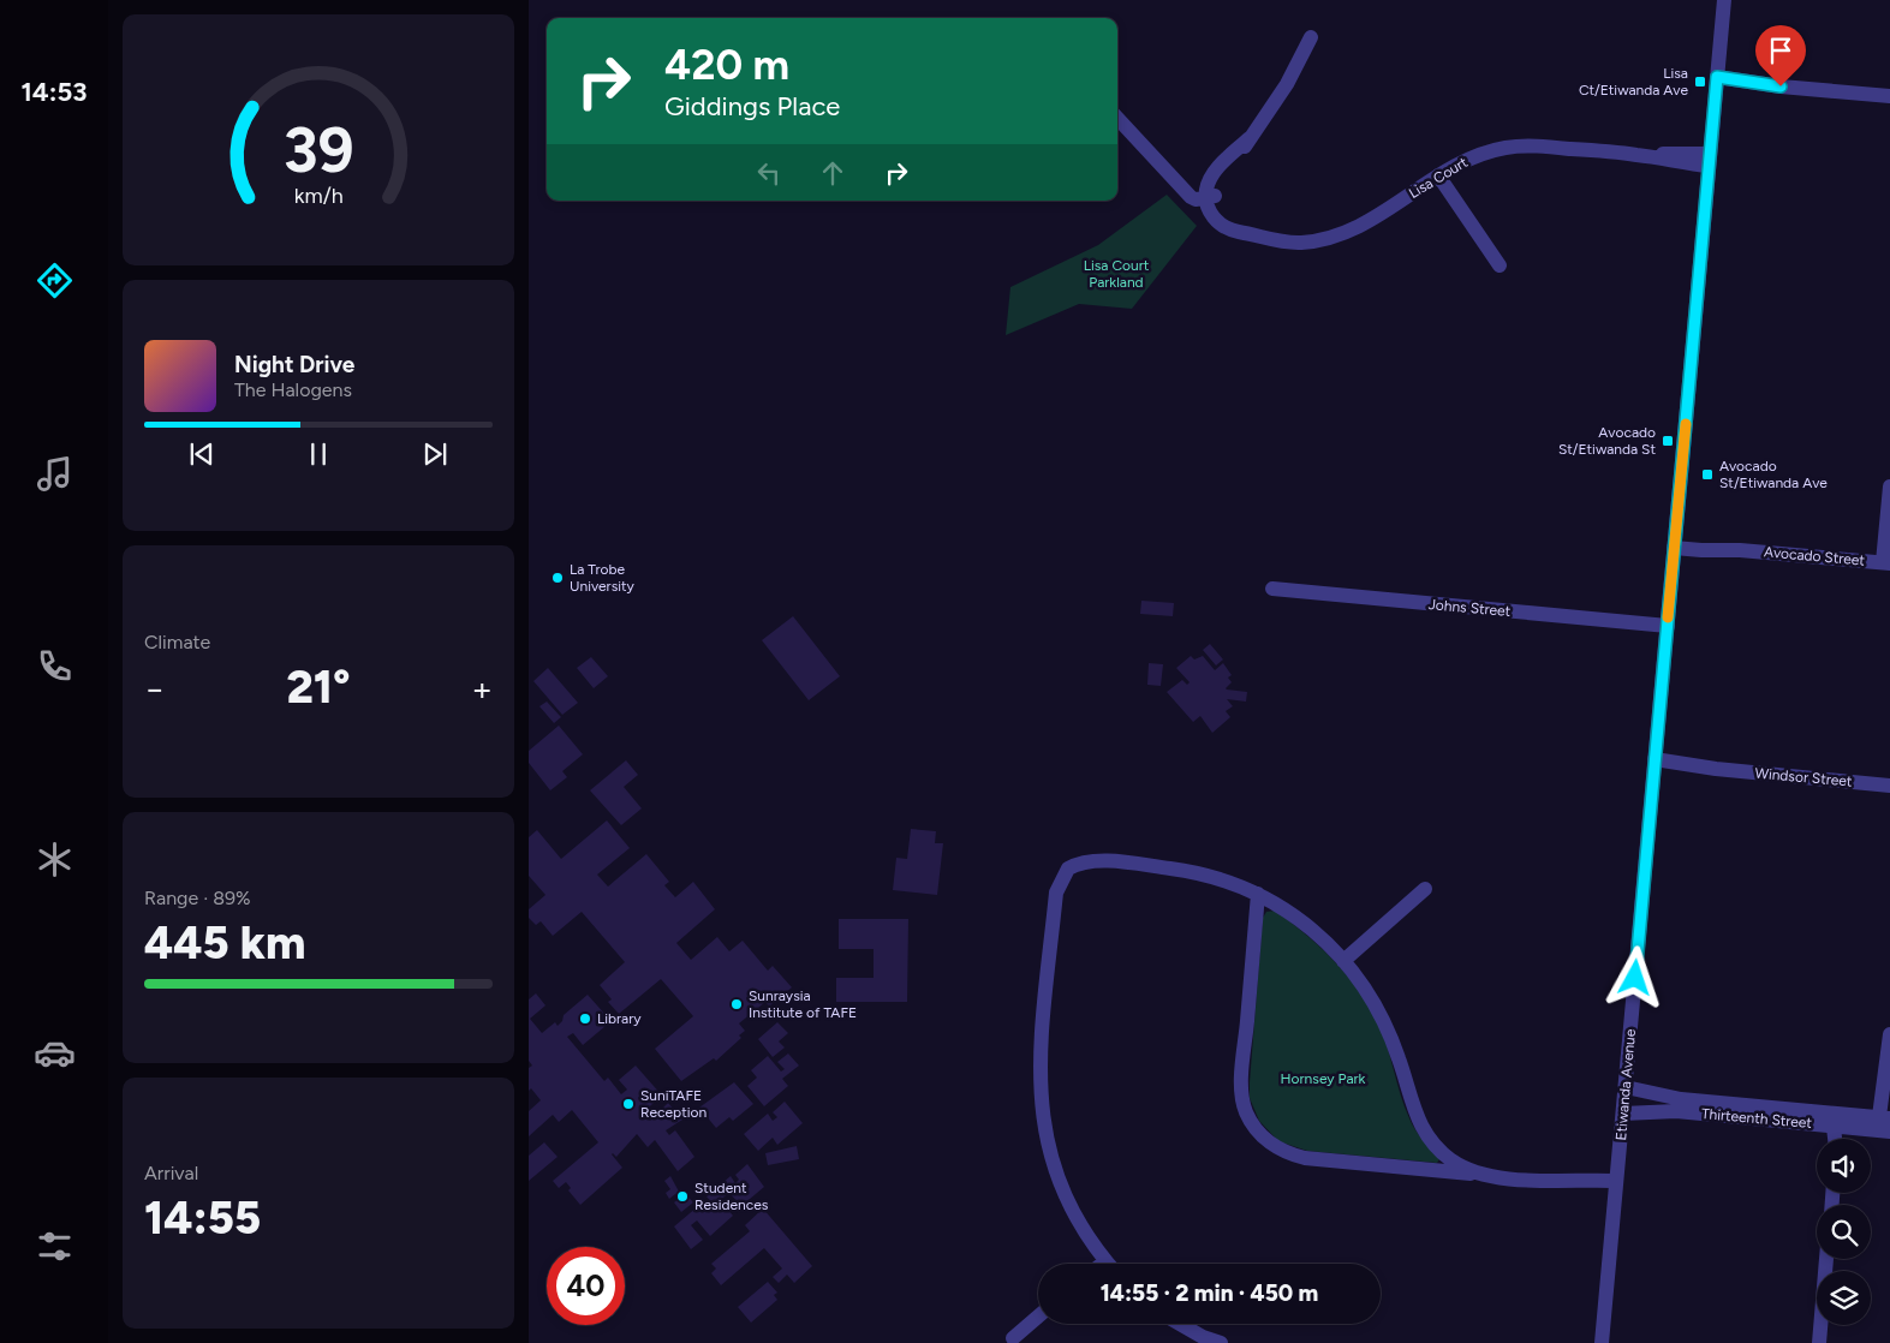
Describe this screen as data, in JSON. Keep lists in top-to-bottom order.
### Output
{
  "streets": {
    "street": [
      "Lisa Court",
      "Avocado Street",
      "Johns Street",
      "Windsor Street",
      "Etiwanda Avenue",
      "Thirteenth Street"
    ]
  },
  "crossings": [
    ["Lisa Court", "Etiwanda Avenue"],
    ["Avocado Street", "Etiwanda Avenue"],
    ["Johns Street", "Etiwanda Avenue"],
    ["Windsor Street", "Etiwanda Avenue"],
    ["Etiwanda Avenue", "Thirteenth Street"]
  ],
  "parks": ["Lisa Court Parkland", "Hornsey Park"],
  "places": {
    "transit": ["Lisa Ct/Etiwanda Ave", "Avocado St/Etiwanda St", "Avocado St/Etiwanda Ave"],
    "other": [
      "La Trobe University",
      "Sunraysia Institute of TAFE",
      "Library",
      "SuniTAFE Reception",
      "Student Residences"
    ]
  },
  "page": {
    "tabs": "14:53",
    "turn": ["420 m", "Giddings Place"],
    "song": ["Night Drive", "The Halogens"],
    "tile": [
      "Climate",
      ["Range · 89%", "445 km"],
      ["Arrival", "14:55"]
    ],
    "heat": ["−", "21°", "+"],
    "limit": "40",
    "trip": "14:55 · 2 min · 450 m",
    "gauge": ["39", "km/h"]
  }
}
